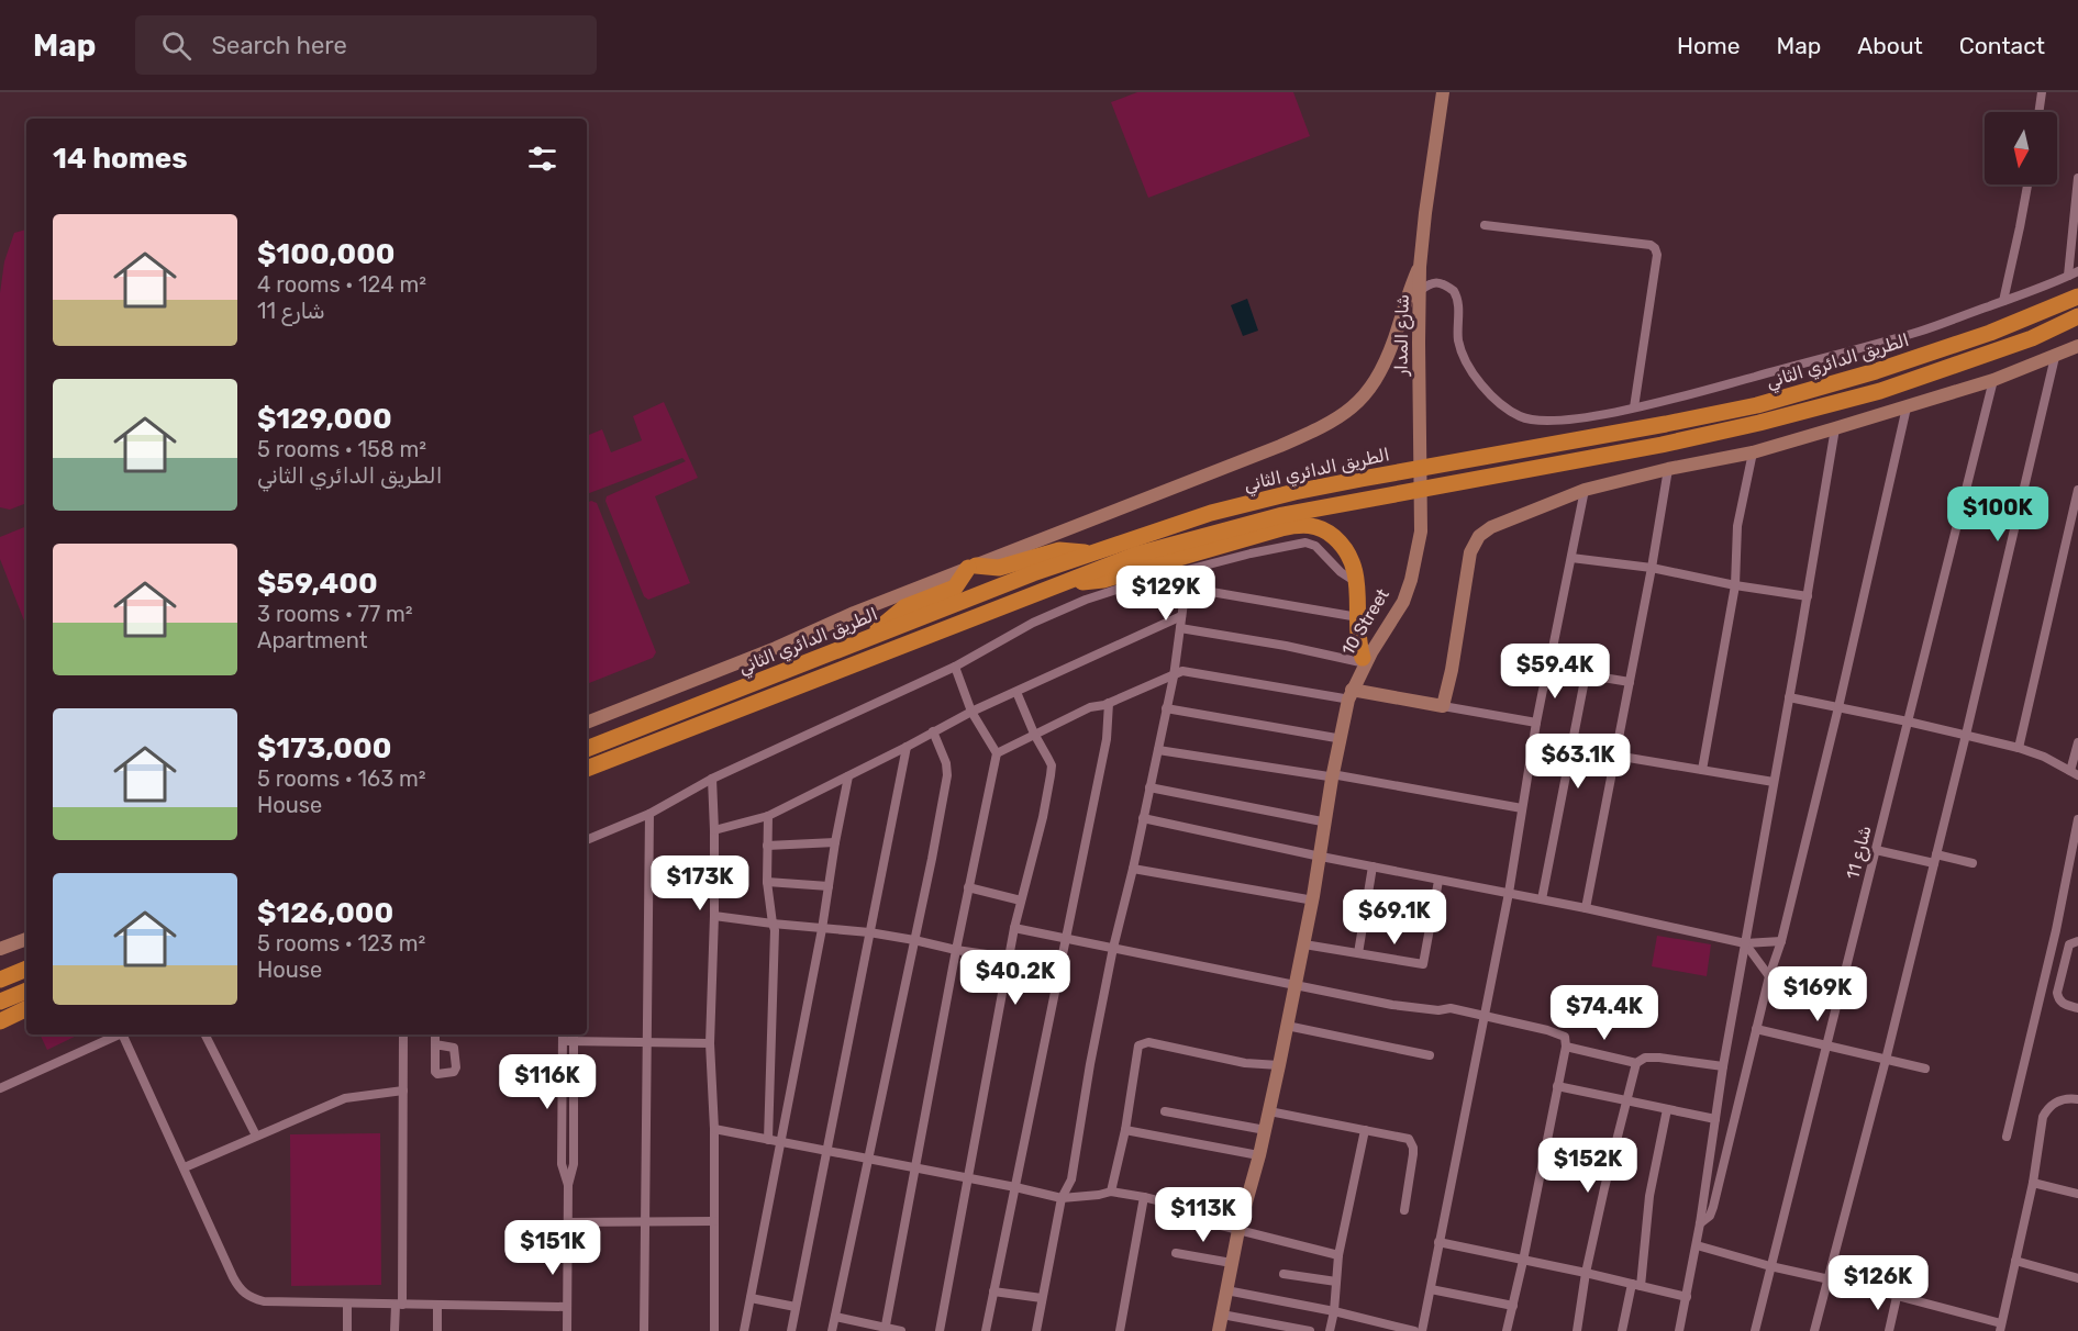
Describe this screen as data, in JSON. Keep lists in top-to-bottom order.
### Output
{
  "streets": {
    "highway": ["الطريق الدائري الثاني"],
    "main road": ["شارع المدار", "10 Street"],
    "street": ["شارع 11"]
  },
  "crossings": [
    ["شارع المدار", "10 Street"]
  ],
  "north": "bottom",
  "page": {
    "header": "Map",
    "search": "Search here",
    "nav": [
      "Home",
      "Map",
      "About",
      "Contact"
    ],
    "heading": "14 homes",
    "list": [
      {
        "name": "$100,000",
        "note": "4 rooms · 124 m² · شارع 11"
      },
      {
        "name": "$129,000",
        "note": "5 rooms · 158 m² · الطريق الدائري الثاني"
      },
      {
        "name": "$59,400",
        "note": "3 rooms · 77 m² · Apartment"
      },
      {
        "name": "$173,000",
        "note": "5 rooms · 163 m² · House"
      },
      {
        "name": "$126,000",
        "note": "5 rooms · 123 m² · House"
      }
    ],
    "price": [
      "$100K",
      "$129K",
      "$59.4K",
      "$63.1K",
      "$173K",
      "$69.1K",
      "$40.2K",
      "$169K",
      "$74.4K",
      "$116K",
      "$152K",
      "$113K",
      "$151K",
      "$126K"
    ]
  }
}
